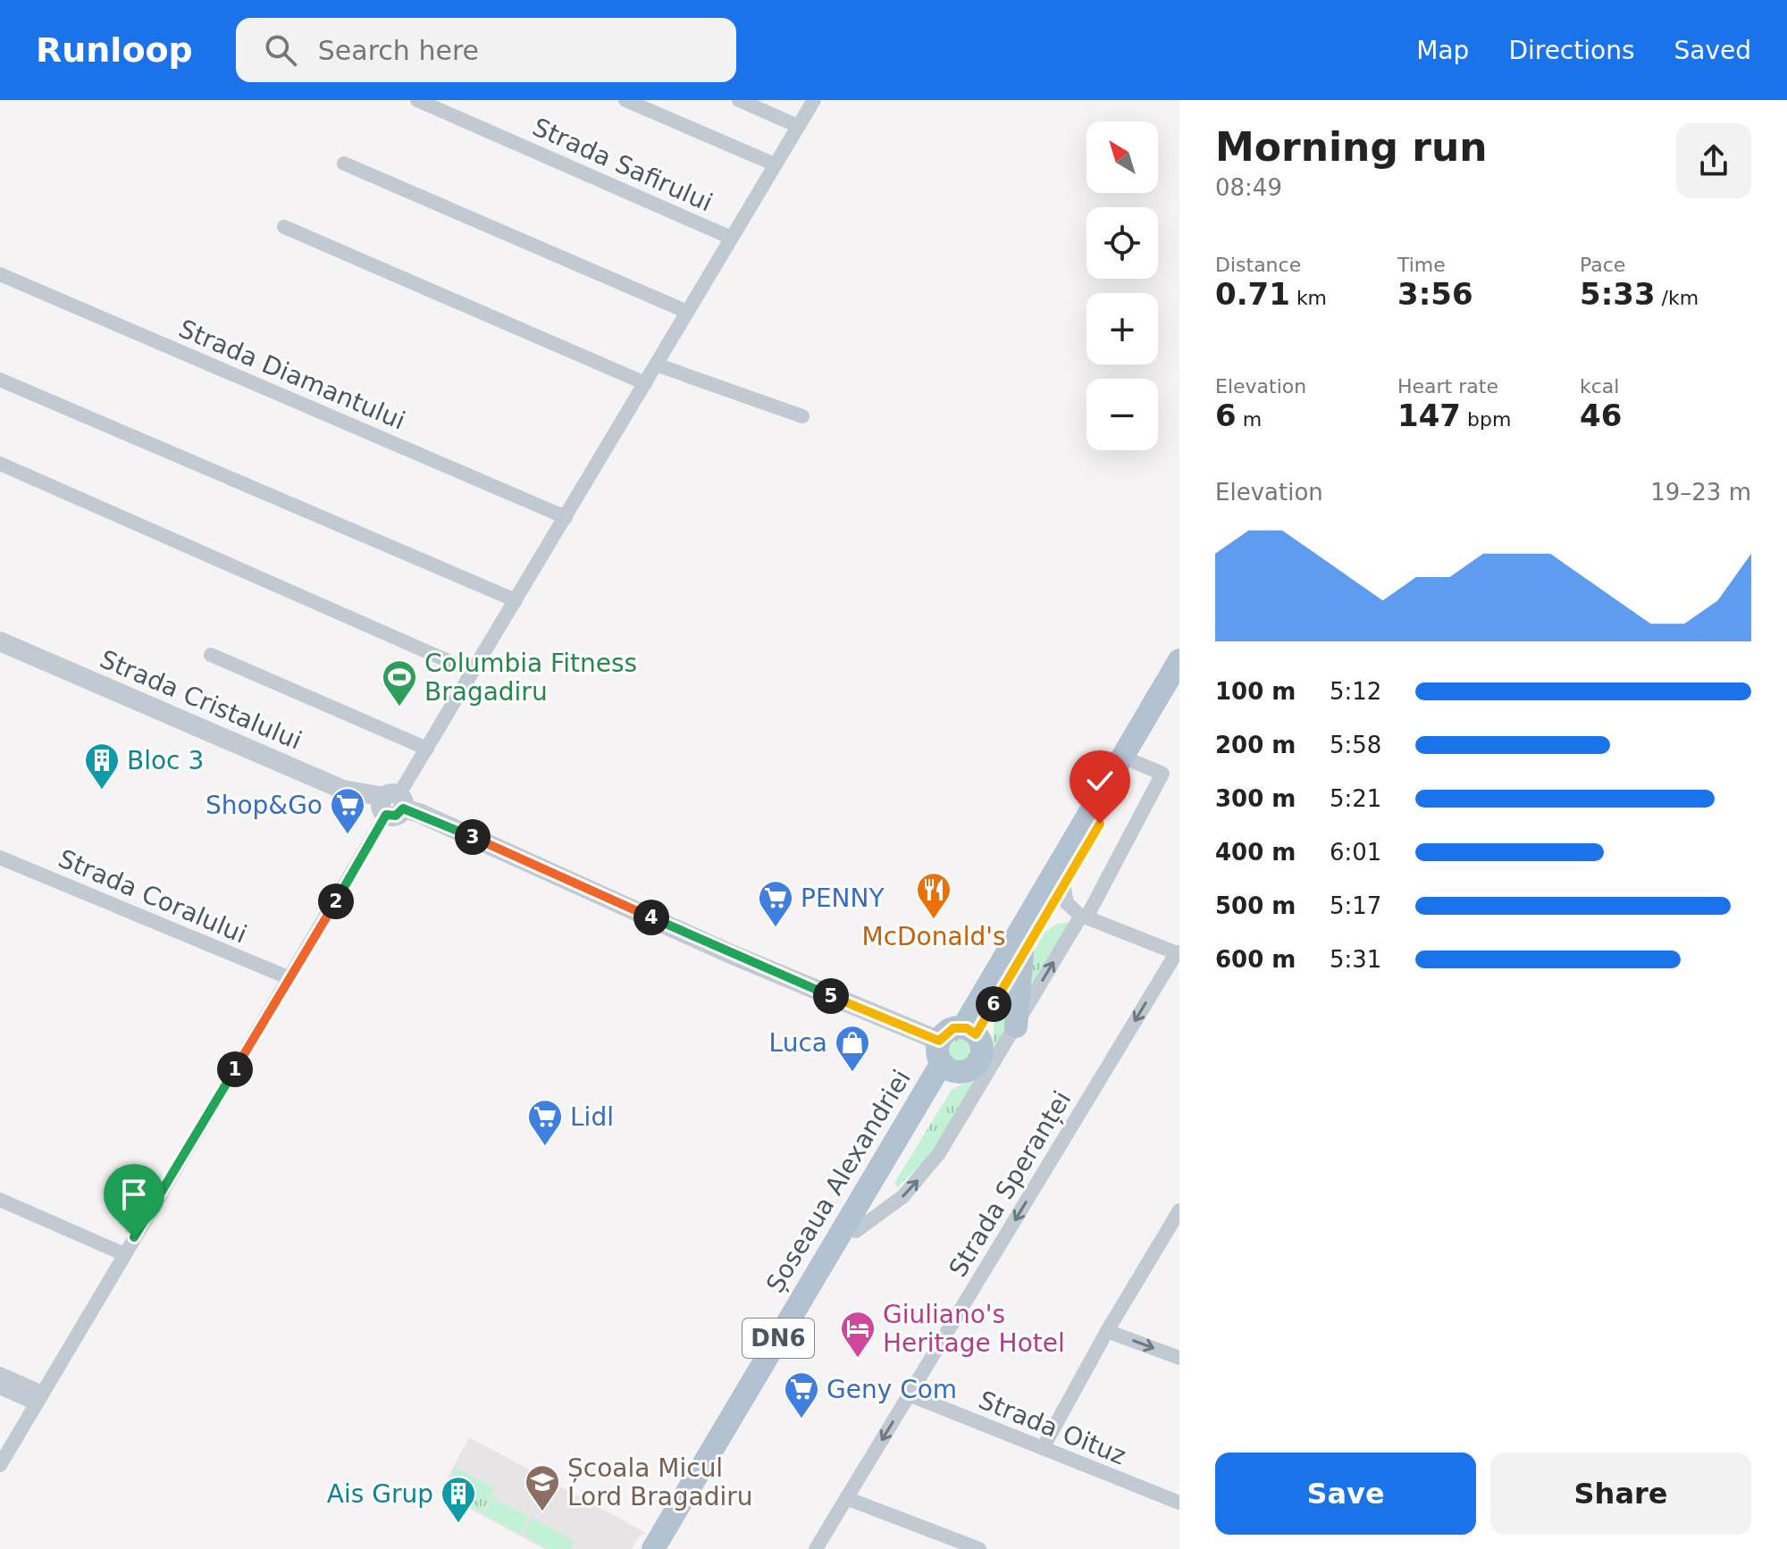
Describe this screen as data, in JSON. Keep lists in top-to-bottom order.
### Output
{
  "streets": {
    "main road": ["Șoseaua Alexandriei", "DN6"],
    "street": [
      "Strada Safirului",
      "Strada Diamantului",
      "Strada Cristalului",
      "Strada Coralului",
      "Strada Speranței",
      "Strada Oituz"
    ]
  },
  "crossings": [
    ["Strada Cristalului", "Șoseaua Alexandriei"],
    ["Strada Cristalului", "DN6"],
    ["Șoseaua Alexandriei", "DN6"],
    ["Strada Speranței", "Strada Oituz"]
  ],
  "places": {
    "sports": ["Columbia Fitness Bragadiru"],
    "building": ["Bloc 3", "Ais Grup"],
    "supermarket": [
      "Shop&Go",
      "PENNY",
      "Lidl",
      "Geny Com"
    ],
    "restaurant": ["McDonald's"],
    "shop": ["Luca"],
    "hotel": ["Giuliano's Heritage Hotel"],
    "school or university": ["Școala Micul Lord Bragadiru"]
  },
  "north": "top left",
  "page": {
    "header": "Runloop",
    "search": "Search here",
    "nav": ["Map", "Directions", "Saved"],
    "heading": ["Morning run", "08:49"],
    "map_buttons": ["+", "−"],
    "stats": [
      ["Distance", "0.71 km"],
      ["Time", "3:56"],
      ["Pace", "5:33 /km"],
      ["Elevation", "6 m"],
      ["Heart rate", "147 bpm"],
      ["kcal", "46"]
    ],
    "chart": ["Elevation", "19–23 m"],
    "list": [
      {
        "name": "100 m",
        "note": "5:12"
      },
      {
        "name": "200 m",
        "note": "5:58"
      },
      {
        "name": "300 m",
        "note": "5:21"
      },
      {
        "name": "400 m",
        "note": "6:01"
      },
      {
        "name": "500 m",
        "note": "5:17"
      },
      {
        "name": "600 m",
        "note": "5:31"
      }
    ],
    "pins": [
      "3",
      "2",
      "4",
      "5",
      "6",
      "1"
    ],
    "buttons": ["Save", "Share"]
  }
}
